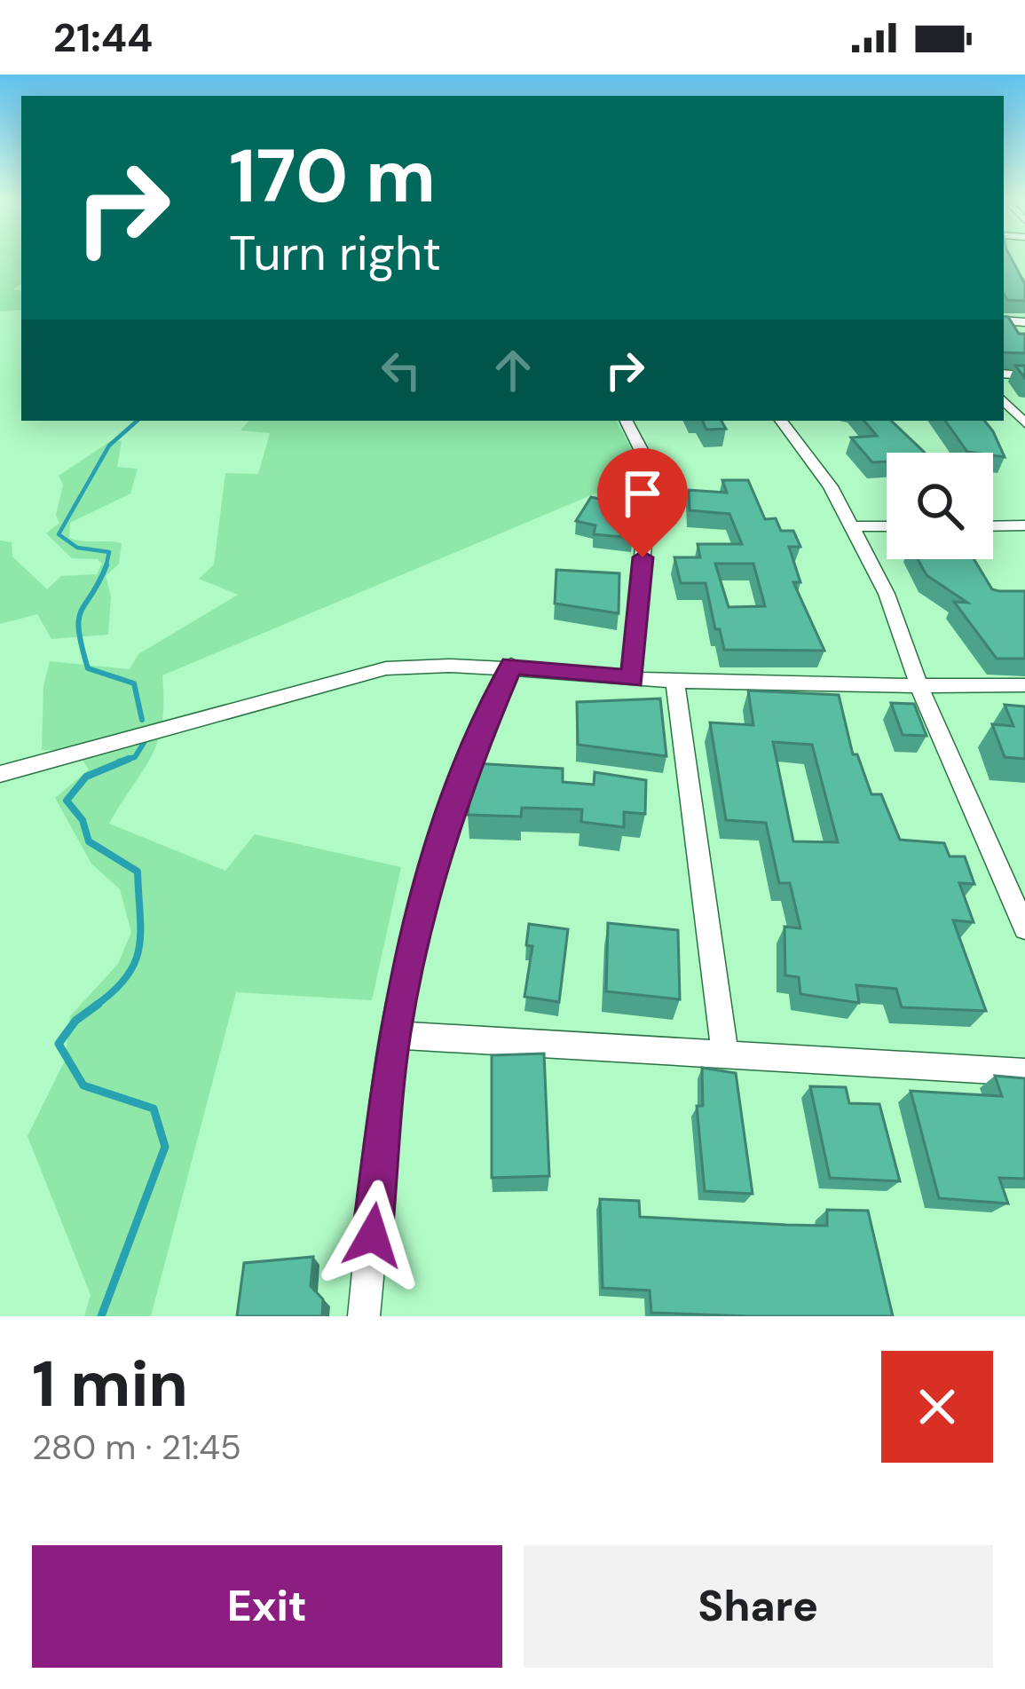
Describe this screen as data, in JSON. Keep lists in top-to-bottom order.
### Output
{
  "page": {
    "status": "21:44",
    "turn": ["170 m", "Turn right"],
    "heading": ["1 min", "280 m · 21:45"],
    "buttons": ["Exit", "Share"]
  }
}
